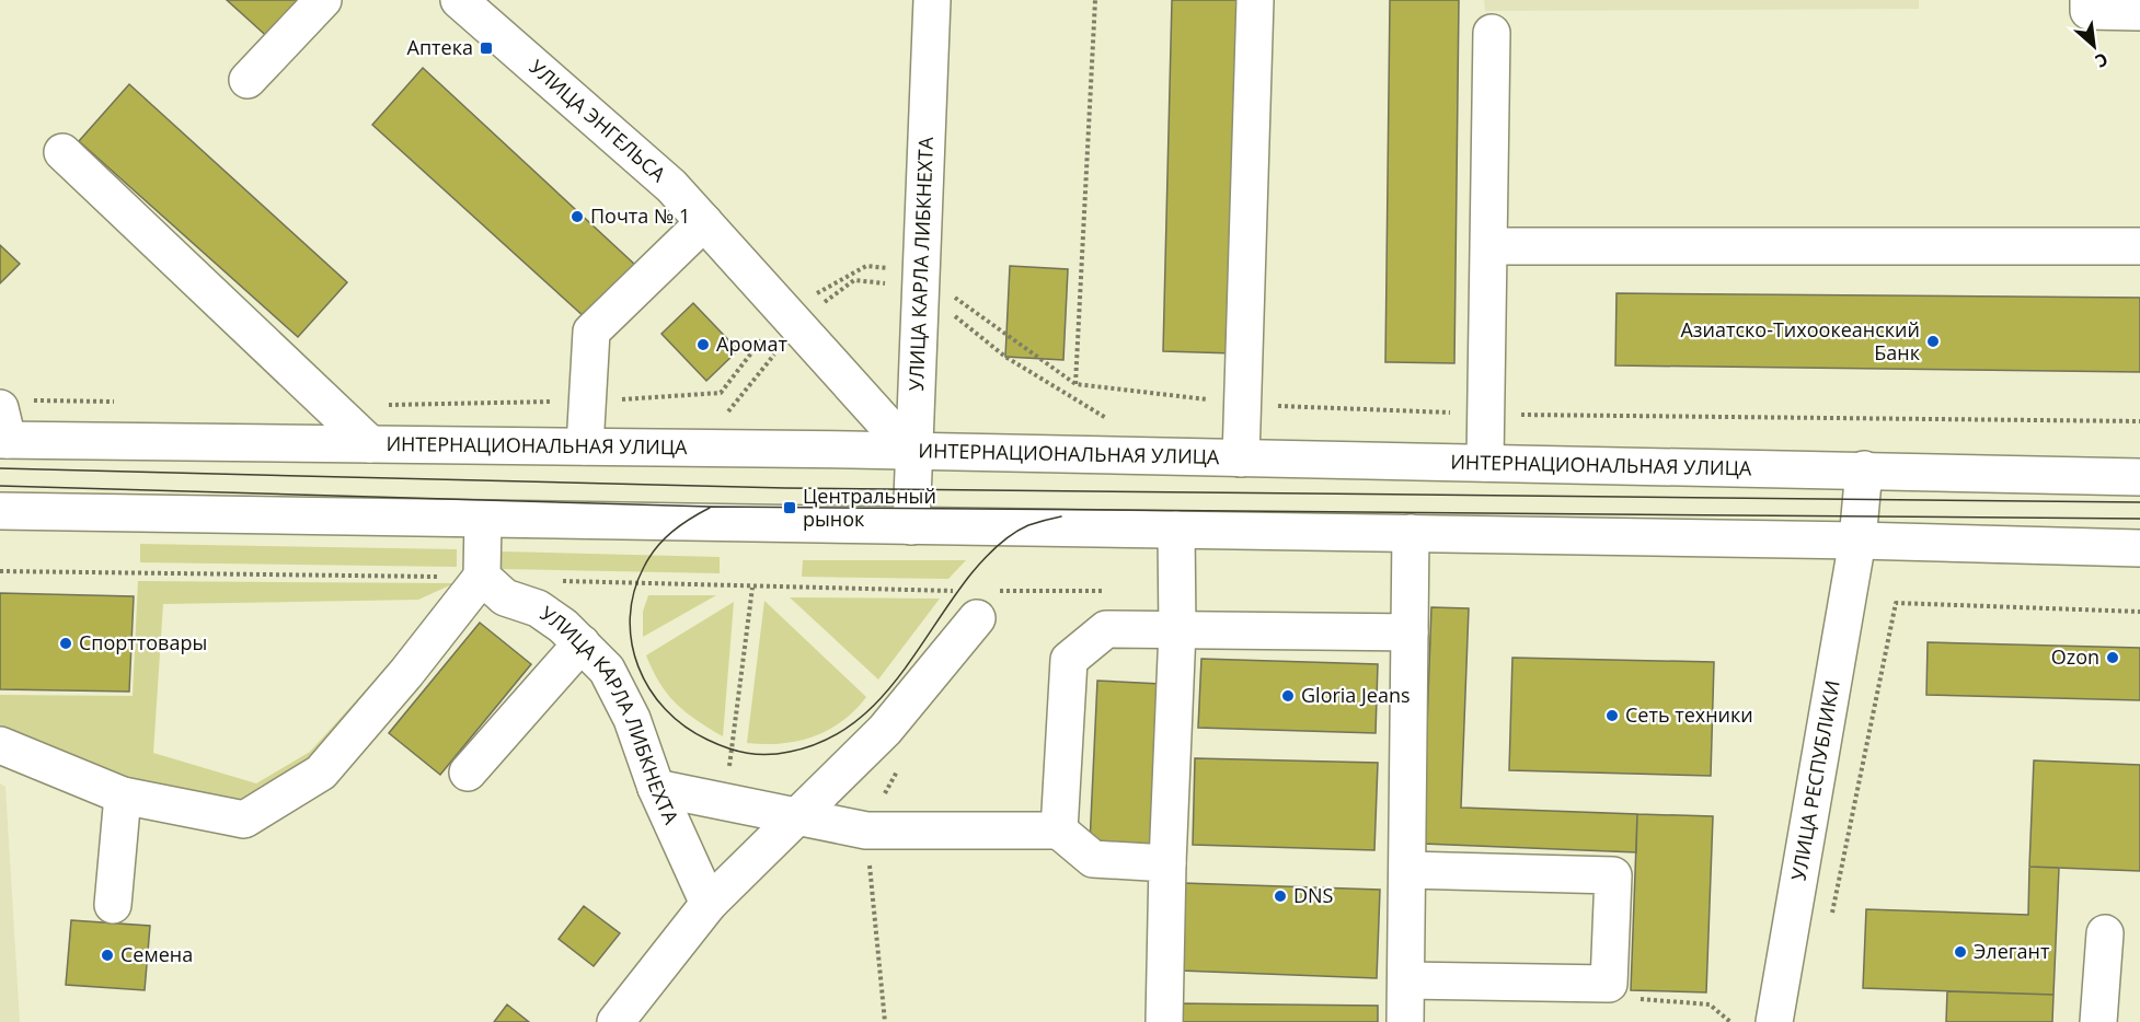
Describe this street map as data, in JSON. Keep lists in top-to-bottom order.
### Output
{
  "streets": {
    "main road": [
      "УЛИЦА ЭНГЕЛЬСА",
      "УЛИЦА КАРЛА ЛИБКНЕХТА",
      "ИНТЕРНАЦИОНАЛЬНАЯ УЛИЦА",
      "УЛИЦА РЕСПУБЛИКИ"
    ]
  },
  "crossings": [
    ["УЛИЦА ЭНГЕЛЬСА", "УЛИЦА КАРЛА ЛИБКНЕХТА"],
    ["УЛИЦА ЭНГЕЛЬСА", "ИНТЕРНАЦИОНАЛЬНАЯ УЛИЦА"],
    ["УЛИЦА КАРЛА ЛИБКНЕХТА", "ИНТЕРНАЦИОНАЛЬНАЯ УЛИЦА"],
    ["ИНТЕРНАЦИОНАЛЬНАЯ УЛИЦА", "УЛИЦА РЕСПУБЛИКИ"]
  ],
  "places": {
    "transit": ["Аптека", "Центральный рынок"],
    "other": [
      "Почта № 1",
      "Азиатско-Тихоокеанский Банк",
      "Аромат",
      "Спорттовары",
      "Ozon",
      "Gloria Jeans",
      "Сеть техники",
      "DNS",
      "Элегант",
      "Семена"
    ]
  },
  "north": "bottom right"
}
